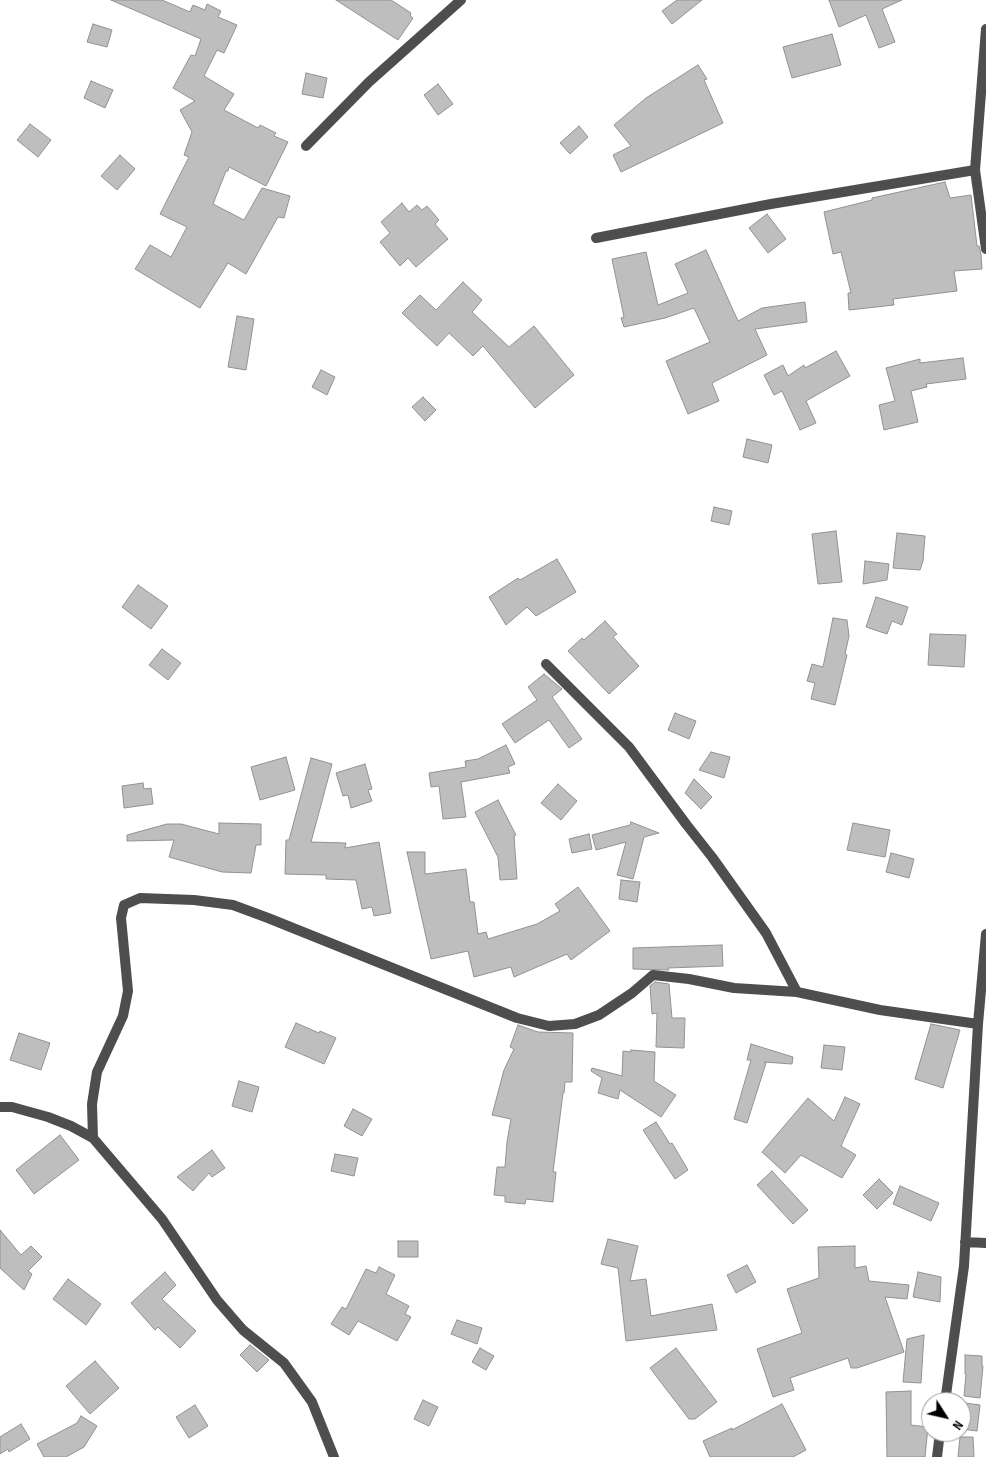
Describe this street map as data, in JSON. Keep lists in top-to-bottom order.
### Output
{
  "north": "bottom right"
}
